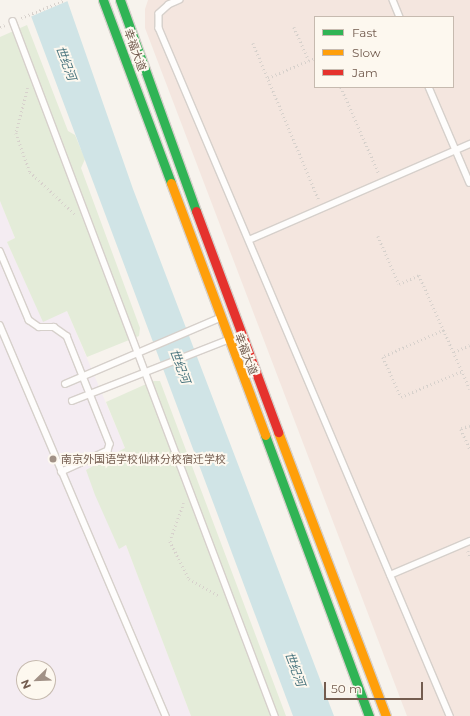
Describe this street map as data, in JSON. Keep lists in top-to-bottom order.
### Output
{
  "streets": {
    "main road": ["幸福大道"]
  },
  "water": ["世纪河"],
  "places": ["南京外国语学校仙林分校宿迁学校"],
  "legend": ["Fast", "Slow", "Jam"],
  "scale_bar": "50 m",
  "north": "bottom left"
}
